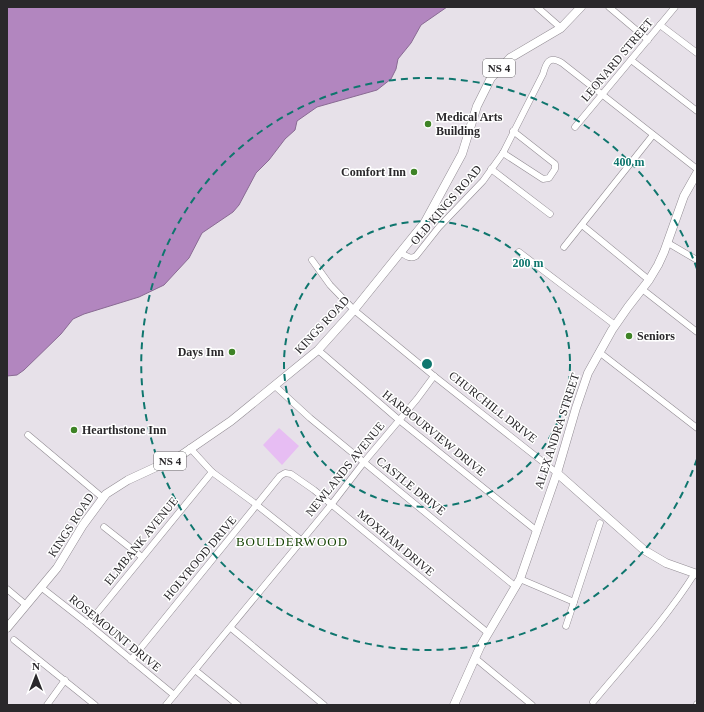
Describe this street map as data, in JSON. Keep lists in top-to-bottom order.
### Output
{
  "streets": {
    "main road": [
      "NS 4",
      "KINGS ROAD",
      "CHURCHILL DRIVE",
      "ALEXANDRA STREET"
    ],
    "street": [
      "LEONARD STREET",
      "OLD KINGS ROAD",
      "HARBOURVIEW DRIVE",
      "NEWLANDS AVENUE",
      "CASTLE DRIVE",
      "ELMBANK AVENUE",
      "MOXHAM DRIVE",
      "HOLYROOD DRIVE",
      "ROSEMOUNT DRIVE"
    ]
  },
  "crossings": [
    ["LEONARD STREET", "OLD KINGS ROAD"],
    ["OLD KINGS ROAD", "KINGS ROAD"],
    ["KINGS ROAD", "CHURCHILL DRIVE"],
    ["KINGS ROAD", "HARBOURVIEW DRIVE"],
    ["KINGS ROAD", "CASTLE DRIVE"],
    ["KINGS ROAD", "ROSEMOUNT DRIVE"],
    ["CHURCHILL DRIVE", "ALEXANDRA STREET"],
    ["CHURCHILL DRIVE", "NEWLANDS AVENUE"],
    ["ALEXANDRA STREET", "HARBOURVIEW DRIVE"],
    ["ALEXANDRA STREET", "CASTLE DRIVE"],
    ["ALEXANDRA STREET", "MOXHAM DRIVE"],
    ["HARBOURVIEW DRIVE", "NEWLANDS AVENUE"],
    ["NEWLANDS AVENUE", "CASTLE DRIVE"],
    ["NEWLANDS AVENUE", "MOXHAM DRIVE"],
    ["NEWLANDS AVENUE", "ROSEMOUNT DRIVE"],
    ["ELMBANK AVENUE", "ROSEMOUNT DRIVE"],
    ["MOXHAM DRIVE", "HOLYROOD DRIVE"],
    ["HOLYROOD DRIVE", "ROSEMOUNT DRIVE"]
  ],
  "districts": ["BOULDERWOOD"],
  "places": [
    "Medical Arts Building",
    "Comfort Inn",
    "Seniors",
    "Days Inn",
    "Hearthstone Inn"
  ],
  "north": "top",
  "rings": ["400 m", "200 m"]
}
